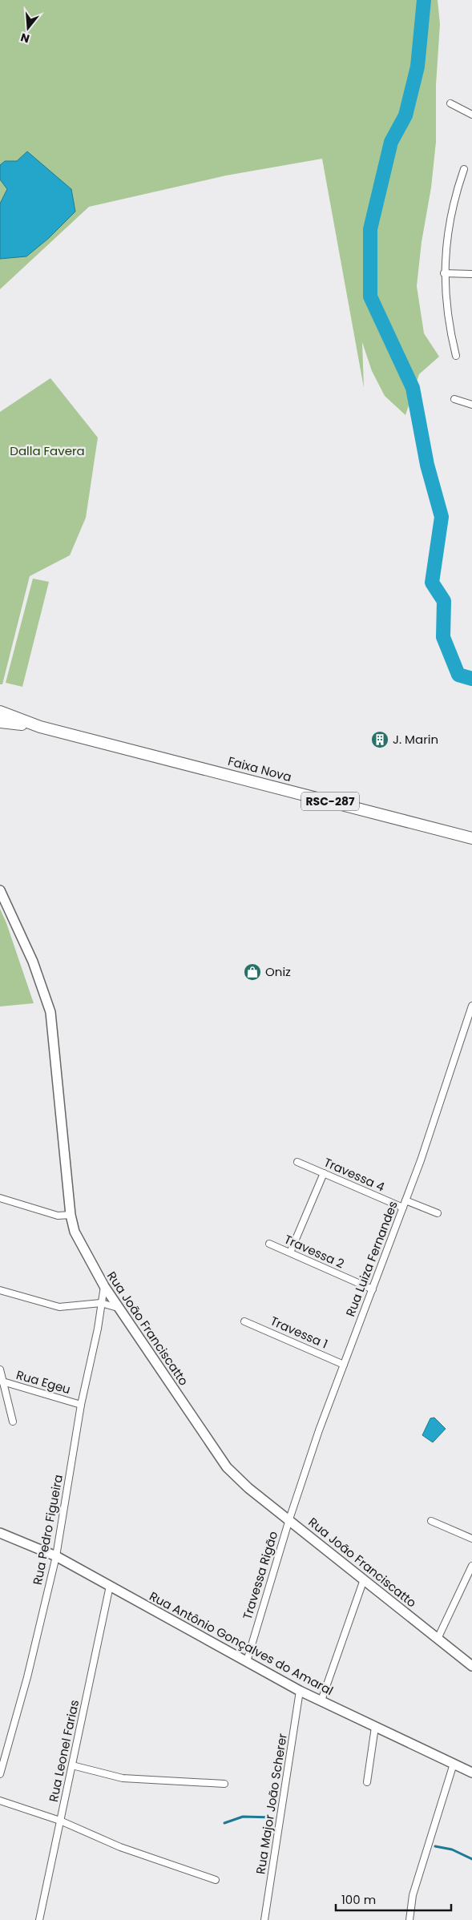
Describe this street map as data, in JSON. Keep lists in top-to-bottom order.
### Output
{
  "streets": {
    "highway": ["Faixa Nova", "RSC-287"],
    "street": [
      "Travessa 4",
      "Travessa 2",
      "Rua Luiza Fernandes",
      "Rua João Franciscatto",
      "Travessa 1",
      "Rua Egeu",
      "Rua Pedro Figueira",
      "Travessa Rigão",
      "Rua Antônio Gonçalves do Amaral",
      "Rua Leonel Farias",
      "Rua Major João Scherer"
    ]
  },
  "crossings": [
    ["Travessa 4", "Rua Luiza Fernandes"],
    ["Travessa 2", "Rua Luiza Fernandes"],
    ["Rua Luiza Fernandes", "Rua João Franciscatto"],
    ["Rua Luiza Fernandes", "Travessa 1"],
    ["Rua Luiza Fernandes", "Travessa Rigão"],
    ["Rua João Franciscatto", "Rua Pedro Figueira"],
    ["Rua João Franciscatto", "Travessa Rigão"],
    ["Rua Egeu", "Rua Pedro Figueira"],
    ["Rua Pedro Figueira", "Rua Antônio Gonçalves do Amaral"],
    ["Travessa Rigão", "Rua Antônio Gonçalves do Amaral"],
    ["Rua Antônio Gonçalves do Amaral", "Rua Leonel Farias"],
    ["Rua Antônio Gonçalves do Amaral", "Rua Major João Scherer"]
  ],
  "parks": ["Dalla Favera"],
  "places": {
    "building": ["J. Marin"],
    "shop": ["Oniz"]
  },
  "scale_bar": "100 m",
  "north": "bottom"
}
